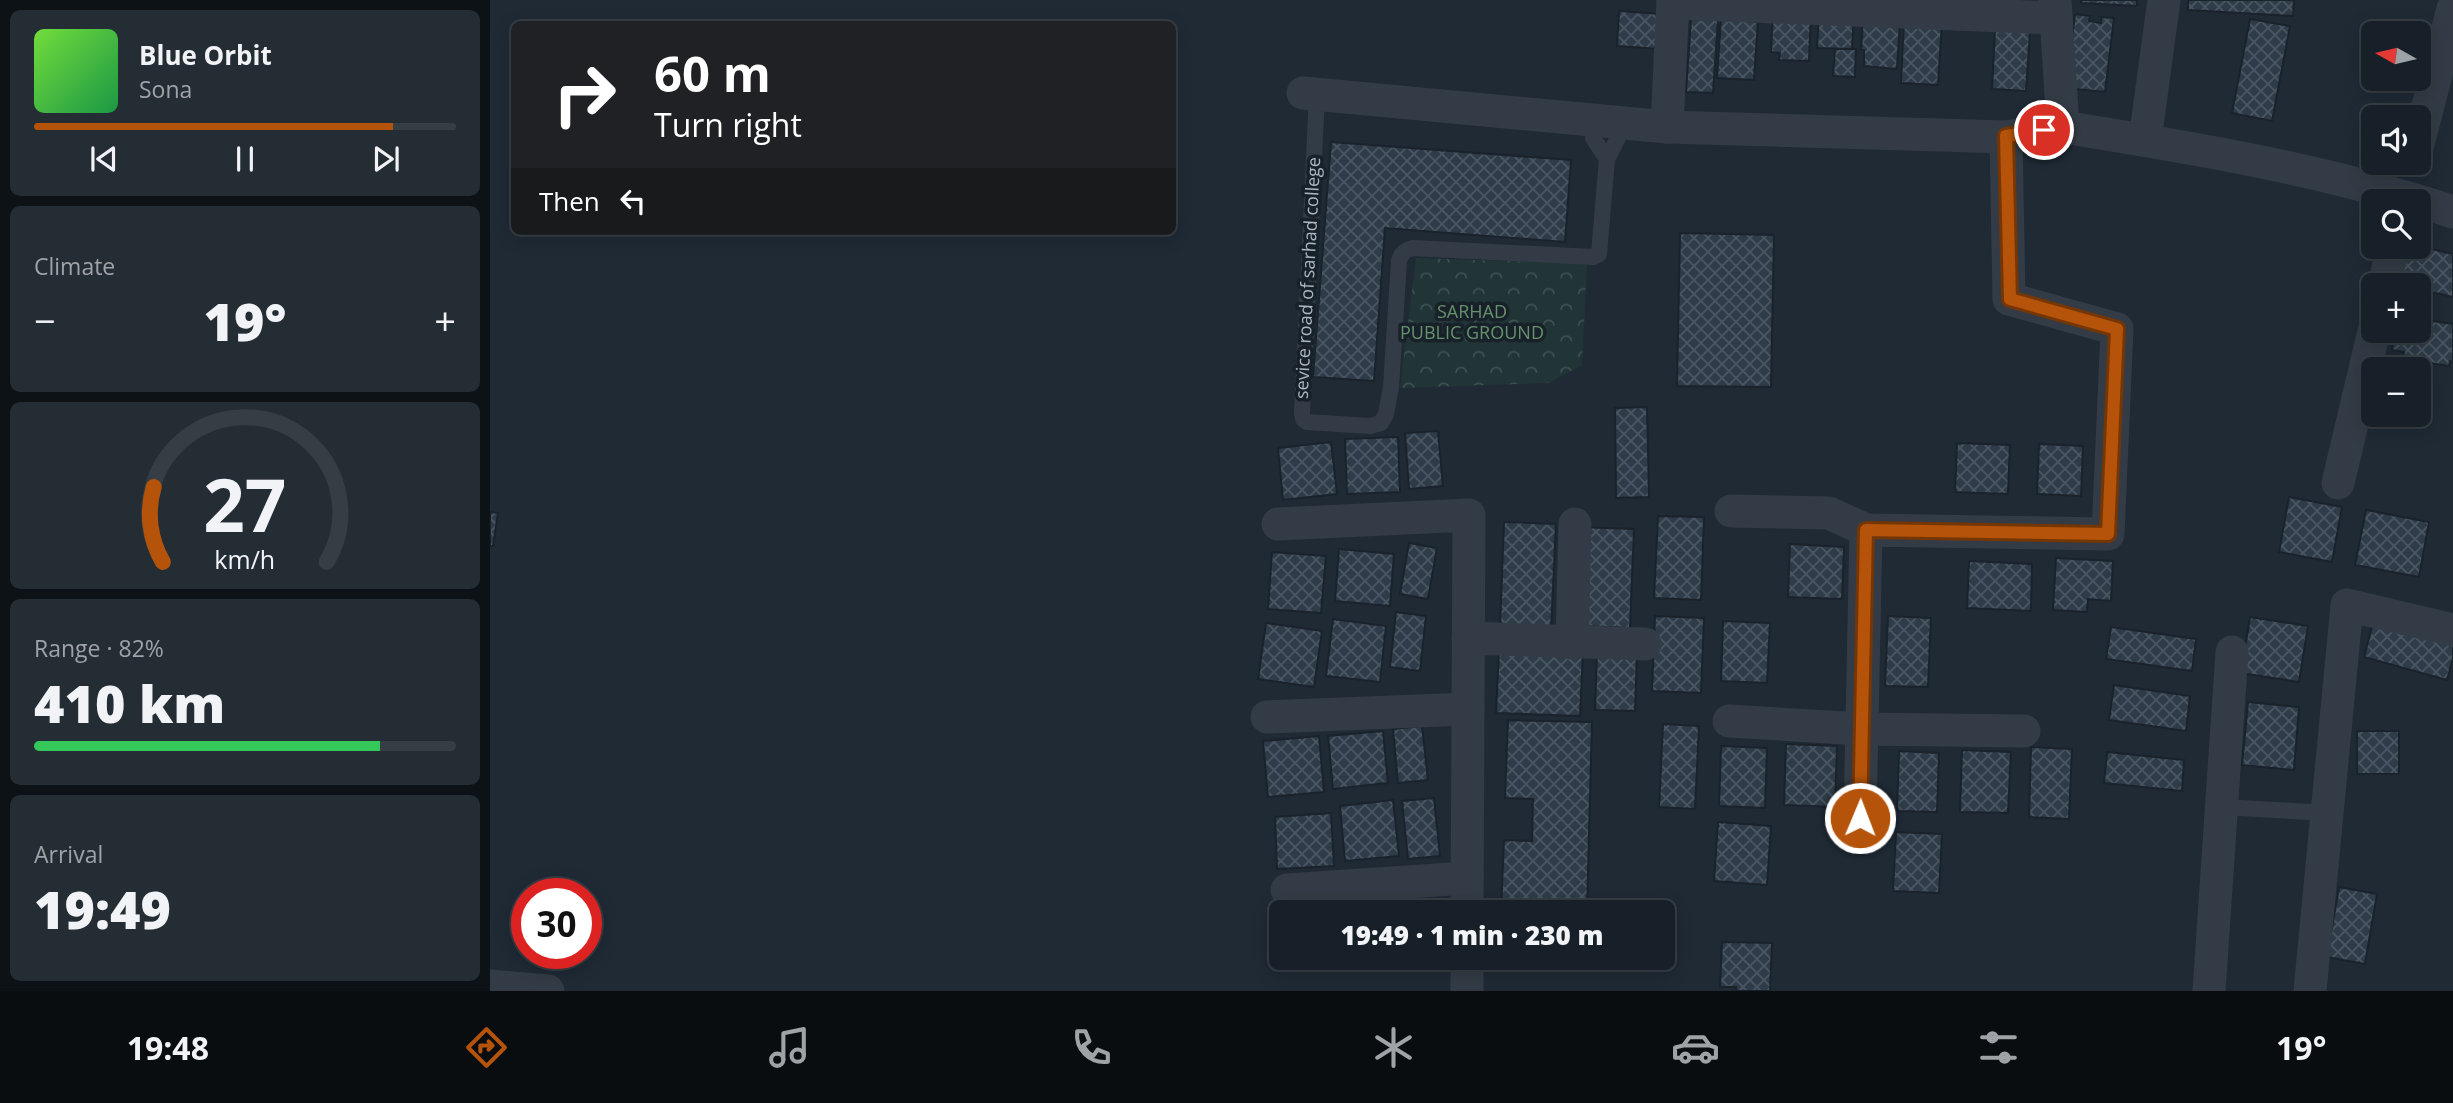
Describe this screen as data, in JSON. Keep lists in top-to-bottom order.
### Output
{
  "streets": {
    "lane": ["sevice road of sarhad college"]
  },
  "parks": ["SARHAD PUBLIC GROUND"],
  "north": "left",
  "page": {
    "map_buttons": ["+", "−"],
    "turn": ["60 m", "Turn right"],
    "song": ["Blue Orbit", "Sona"],
    "then": "Then",
    "tile": [
      "Climate",
      ["Range · 82%", "410 km"],
      ["Arrival", "19:49"]
    ],
    "heat": ["−", "19°", "+"],
    "limit": "30",
    "trip": "19:49 · 1 min · 230 m",
    "tabs": ["19:48", "19°"],
    "gauge": ["27", "km/h"]
  }
}
